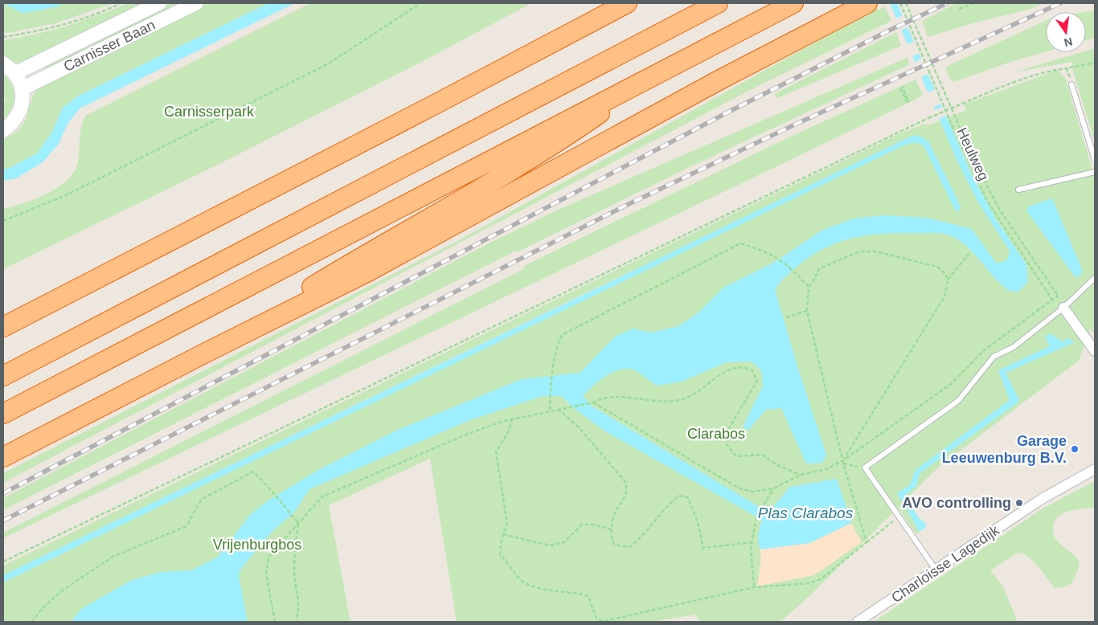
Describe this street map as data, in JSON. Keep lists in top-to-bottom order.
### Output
{
  "streets": {
    "main road": ["Carnisser Baan"],
    "street": ["Charloisse Lagedijk"],
    "path": ["Heulweg"]
  },
  "water": ["Plas Clarabos"],
  "parks": ["Carnisserpark", "Clarabos", "Vrijenburgbos"],
  "places": ["Garage Leeuwenburg B.V.", "AVO controlling"],
  "north": "bottom"
}
